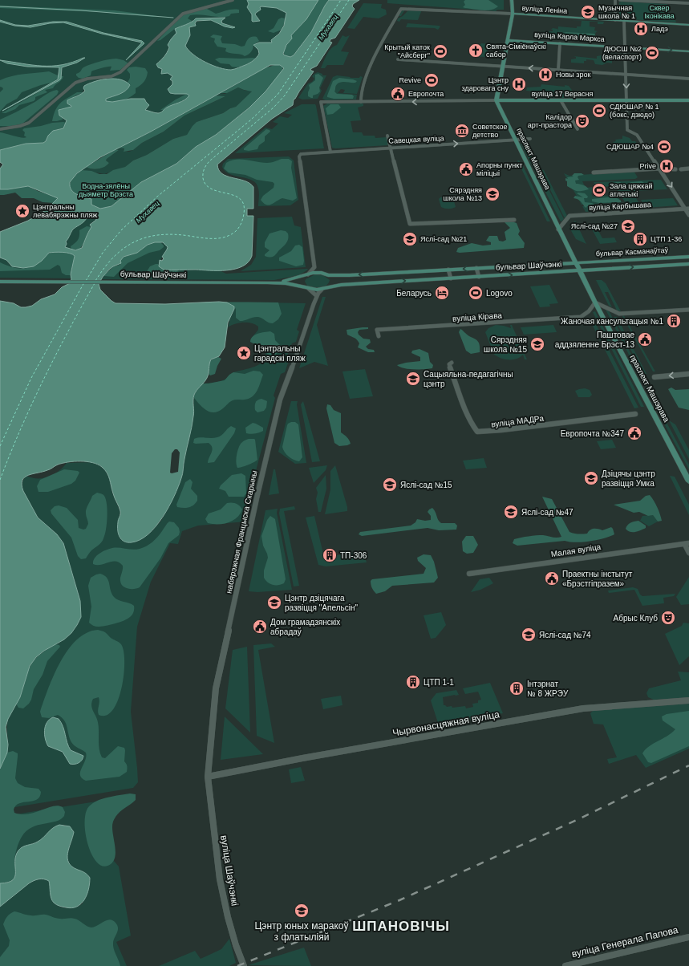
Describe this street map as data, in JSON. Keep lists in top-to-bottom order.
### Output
{
  "streets": {
    "main road": [
      "вуліца Леніна",
      "вуліца Карла Маркса",
      "вуліца 17 Верасня",
      "праспект Машэрава",
      "бульвар Касманаўтаў",
      "бульвар Шаўчэнкі"
    ],
    "street": [
      "Савецкая вуліца",
      "вуліца Карбышава",
      "вуліца Кірава",
      "вуліца МАДРа",
      "набярэжная Францыска Скарыны",
      "Малая вуліца",
      "Чырвонасцяжная вуліца",
      "вуліца Шаўчэнкі",
      "вуліца Генерала Папова"
    ]
  },
  "crossings": [
    ["вуліца Леніна", "вуліца 17 Верасня"],
    ["вуліца 17 Верасня", "Савецкая вуліца"],
    ["вуліца 17 Верасня", "праспект Машэрава"],
    ["Савецкая вуліца", "праспект Машэрава"],
    ["праспект Машэрава", "вуліца Карбышава"],
    ["праспект Машэрава", "бульвар Касманаўтаў"],
    ["праспект Машэрава", "бульвар Шаўчэнкі"],
    ["праспект Машэрава", "вуліца Кірава"],
    ["бульвар Касманаўтаў", "бульвар Шаўчэнкі"],
    ["бульвар Шаўчэнкі", "набярэжная Францыска Скарыны"],
    ["набярэжная Францыска Скарыны", "Чырвонасцяжная вуліца"],
    ["набярэжная Францыска Скарыны", "вуліца Шаўчэнкі"],
    ["Чырвонасцяжная вуліца", "вуліца Шаўчэнкі"]
  ],
  "one_way": ["вуліца Карла Маркса", "Савецкая вуліца"],
  "districts": ["ШПАНОВІЧЫ"],
  "water": ["Мухавец"],
  "parks": ["Сквер Іконікава", "Водна-зялёны дыяметр Брэста"],
  "places": {
    "school or university": [
      "Музычная школа № 1",
      "Сярэдняя школа №13",
      "Яслі-сад №27",
      "Яслі-сад №21",
      "Сярэдняя школа №15",
      "Сацыяльна-педагагічны цэнтр",
      "Дзіцячы цэнтр развіцця Умка",
      "Яслі-сад №15",
      "Яслі-сад №47",
      "Цэнтр дзіцячага развіцця \"Апельсін\"",
      "Яслі-сад №74",
      "Цэнтр юных маракоў з флатыліяй"
    ],
    "hospital": [
      "Ладэ",
      "Новы зрок",
      "Цэнтр здаровага сну",
      "Prive"
    ],
    "church": ["Свята-Сіміёнаўскі сабор"],
    "sports": [
      "Крытый каток \"Айсберг\"",
      "ДЮСШ №2 (веласпорт)",
      "Revive",
      "СДЮШАР № 1 (бокс, дзюдо)",
      "СДЮШАР №4",
      "Зала цяжкай атлетыкі",
      "Logovo"
    ],
    "public building": [
      "Европочта",
      "Апорны пункт міліцыі",
      "Паштовае аддзяленне Брэст-13",
      "Европочта №347",
      "Праектны інстытут «Брэстгіпразем»",
      "Дом грамадзянскіх абрадаў"
    ],
    "theatre": ["Калідор арт-прастора", "Абрыс Клуб"],
    "museum": ["Советское детство"],
    "place": ["Цэнтральны левабярэжны пляж", "Цэнтральны гарадскі пляж"],
    "building": [
      "ЦТП 1-36",
      "Жаночая кансультацыя №1",
      "ТП-306",
      "ЦТП 1-1",
      "Інтэрнат № 8 ЖРЭУ"
    ],
    "hotel": ["Беларусь"]
  }
}
